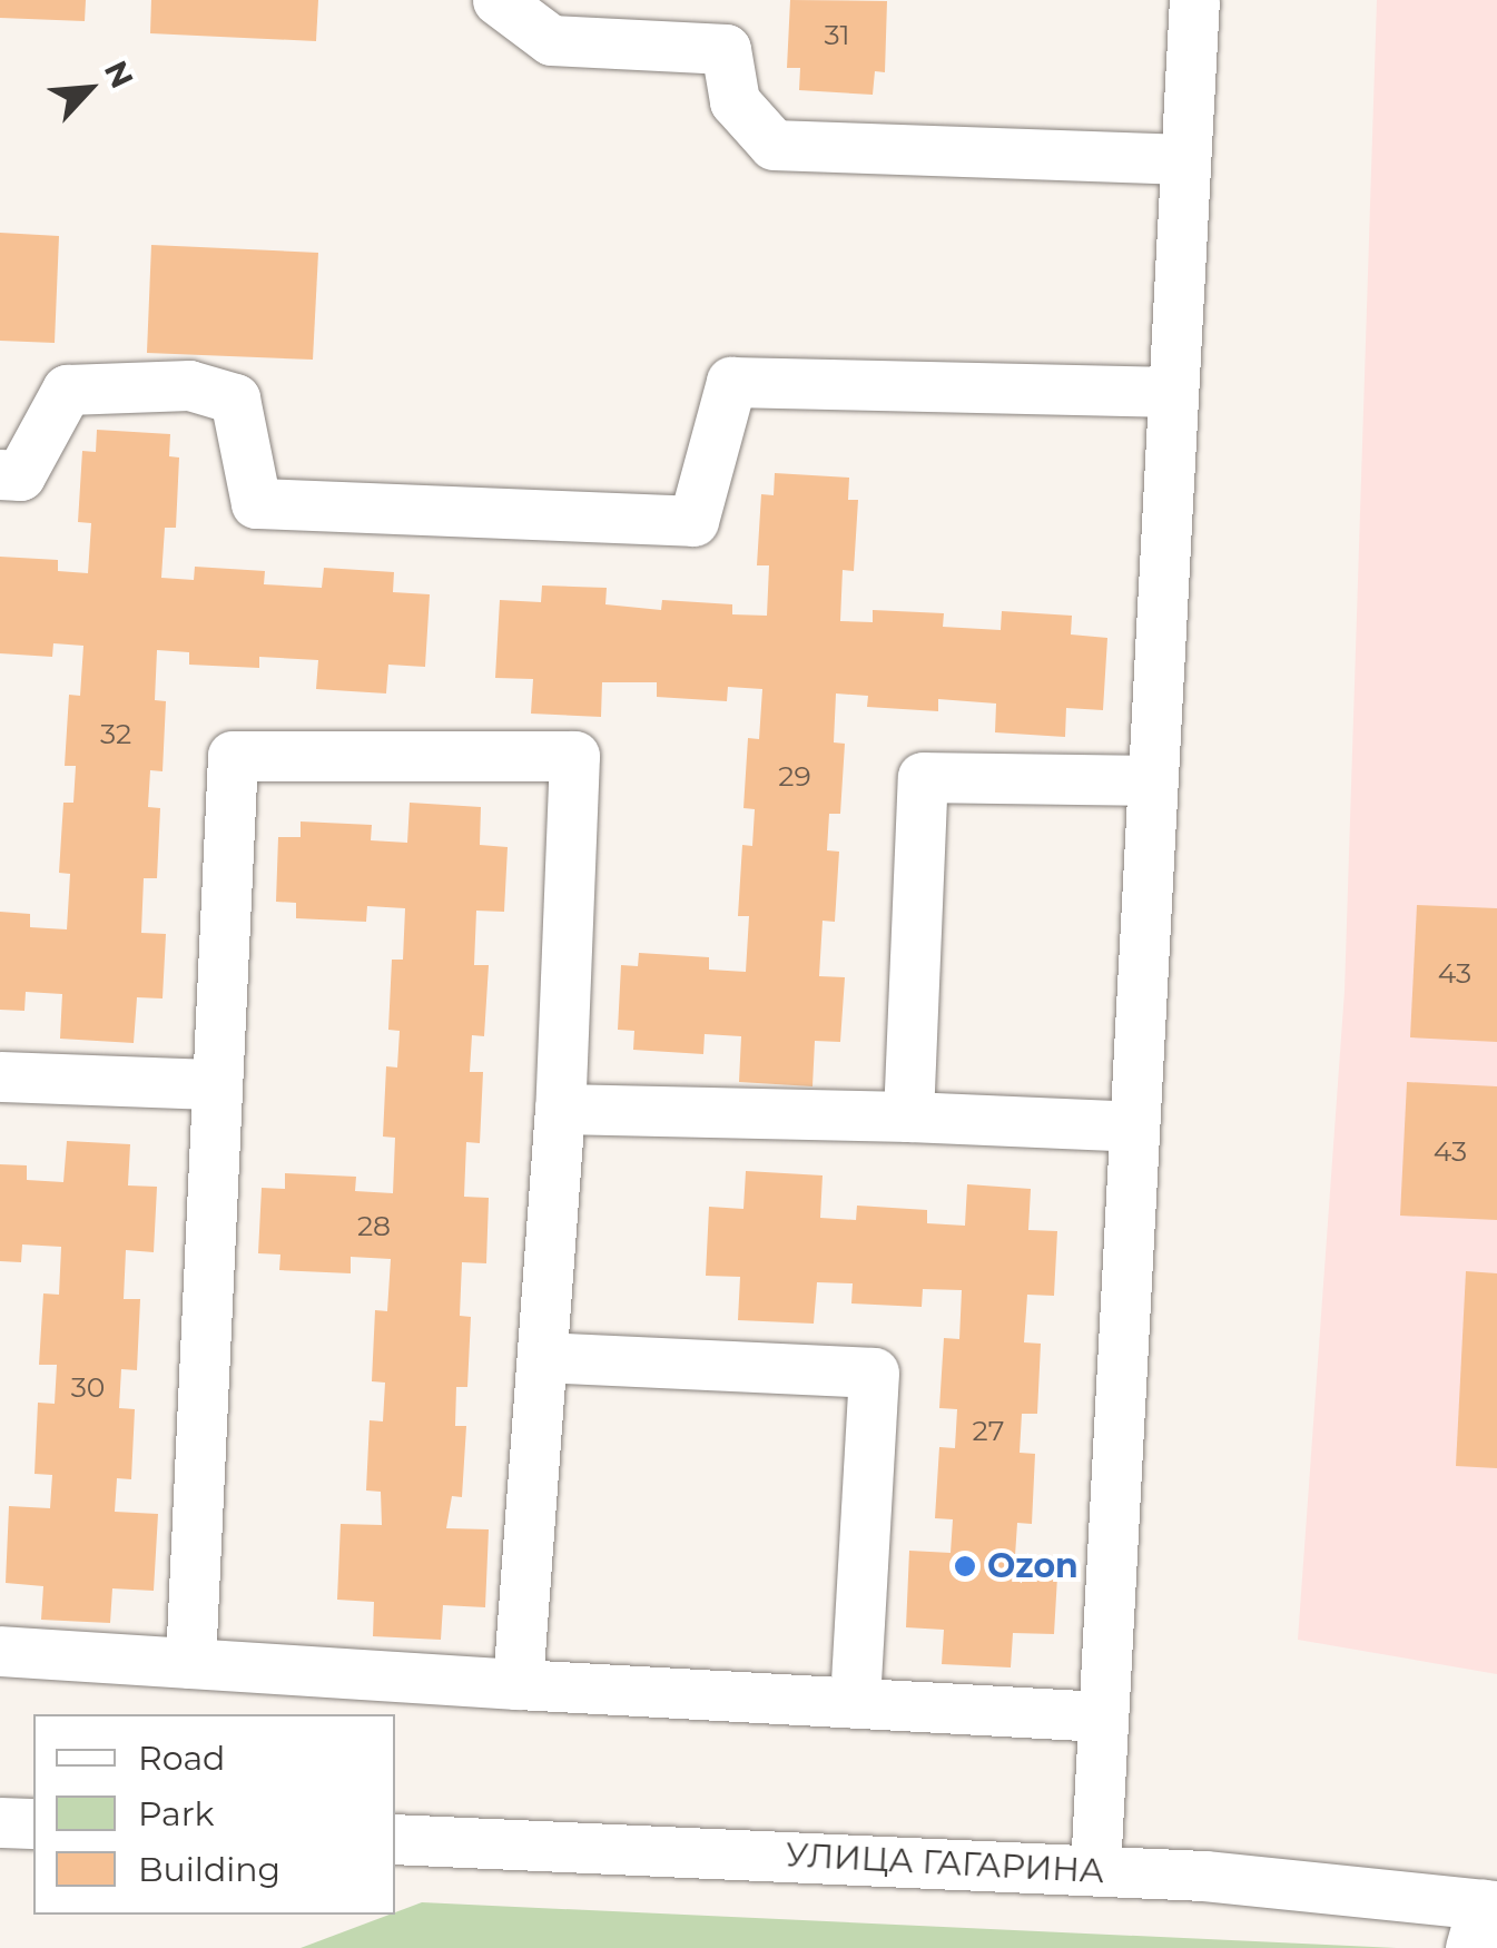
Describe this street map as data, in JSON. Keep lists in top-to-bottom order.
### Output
{
  "streets": {
    "street": ["УЛИЦА ГАГАРИНА"]
  },
  "places": ["Ozon"],
  "house_numbers": [
    "31",
    "32",
    "29",
    "43",
    "43",
    "28",
    "30",
    "27"
  ],
  "legend": ["Road", "Park", "Building"],
  "north": "top right"
}
